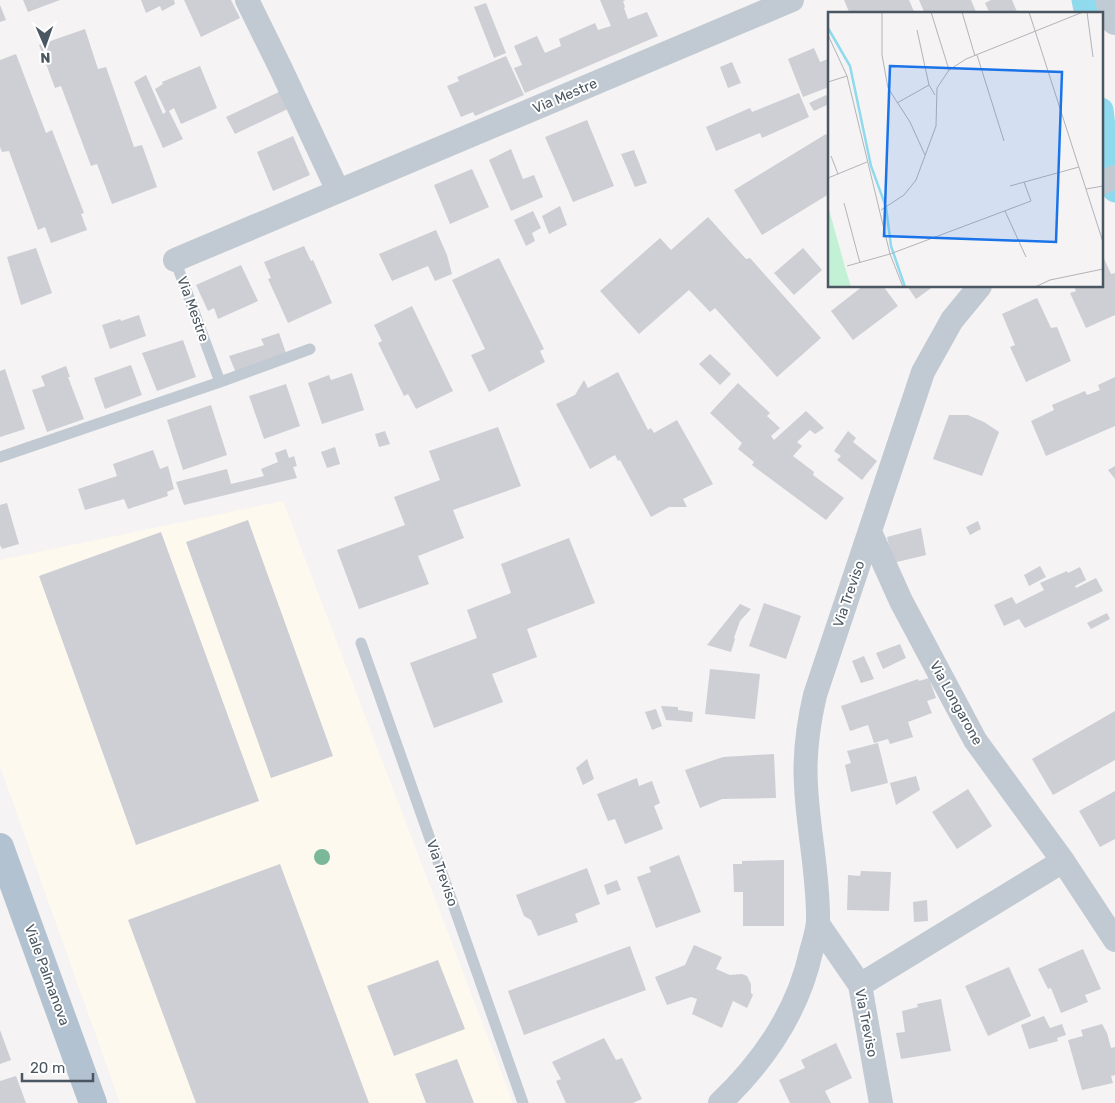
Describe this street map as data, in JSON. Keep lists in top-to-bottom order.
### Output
{
  "streets": {
    "main road": ["Viale Palmanova"],
    "street": ["Via Mestre", "Via Treviso", "Via Longarone"]
  },
  "crossings": [
    ["Via Treviso", "Via Longarone"]
  ],
  "scale_bar": "20 m",
  "north": "bottom"
}
